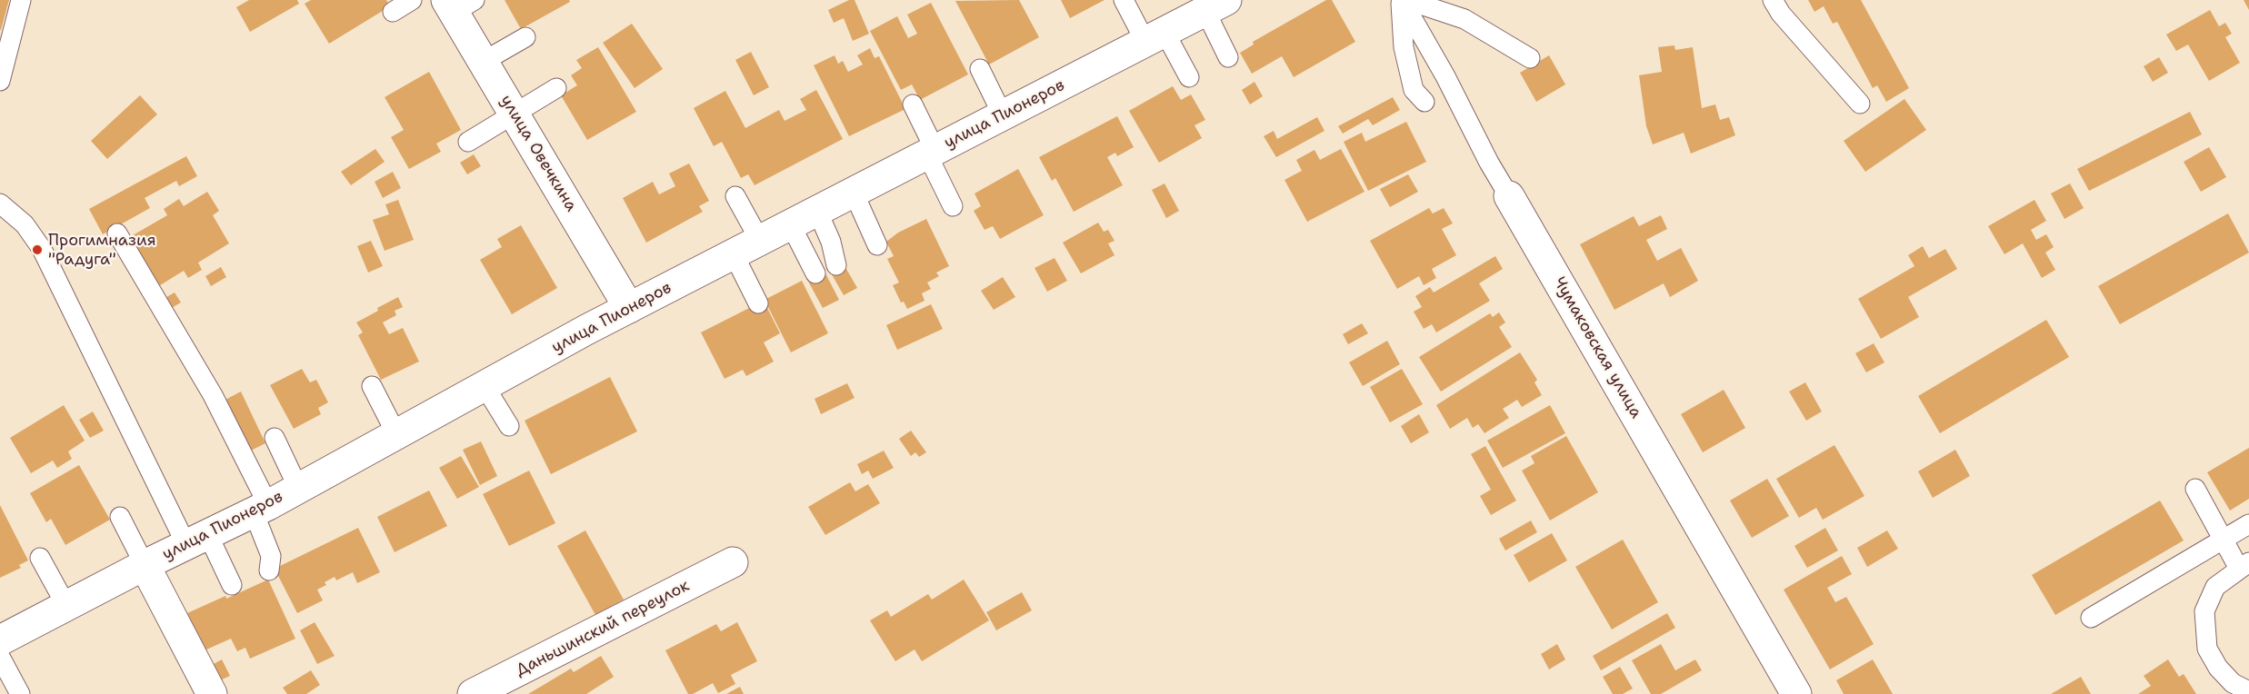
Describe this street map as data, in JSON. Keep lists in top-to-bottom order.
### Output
{
  "streets": {
    "street": [
      "улица Пионеров",
      "улица Овечкина",
      "Чумаковская улица",
      "Даньшинский переулок"
    ]
  },
  "crossings": [
    ["улица Пионеров", "улица Овечкина"]
  ],
  "places": ["Прогимназия \"Радуга\""]
}
